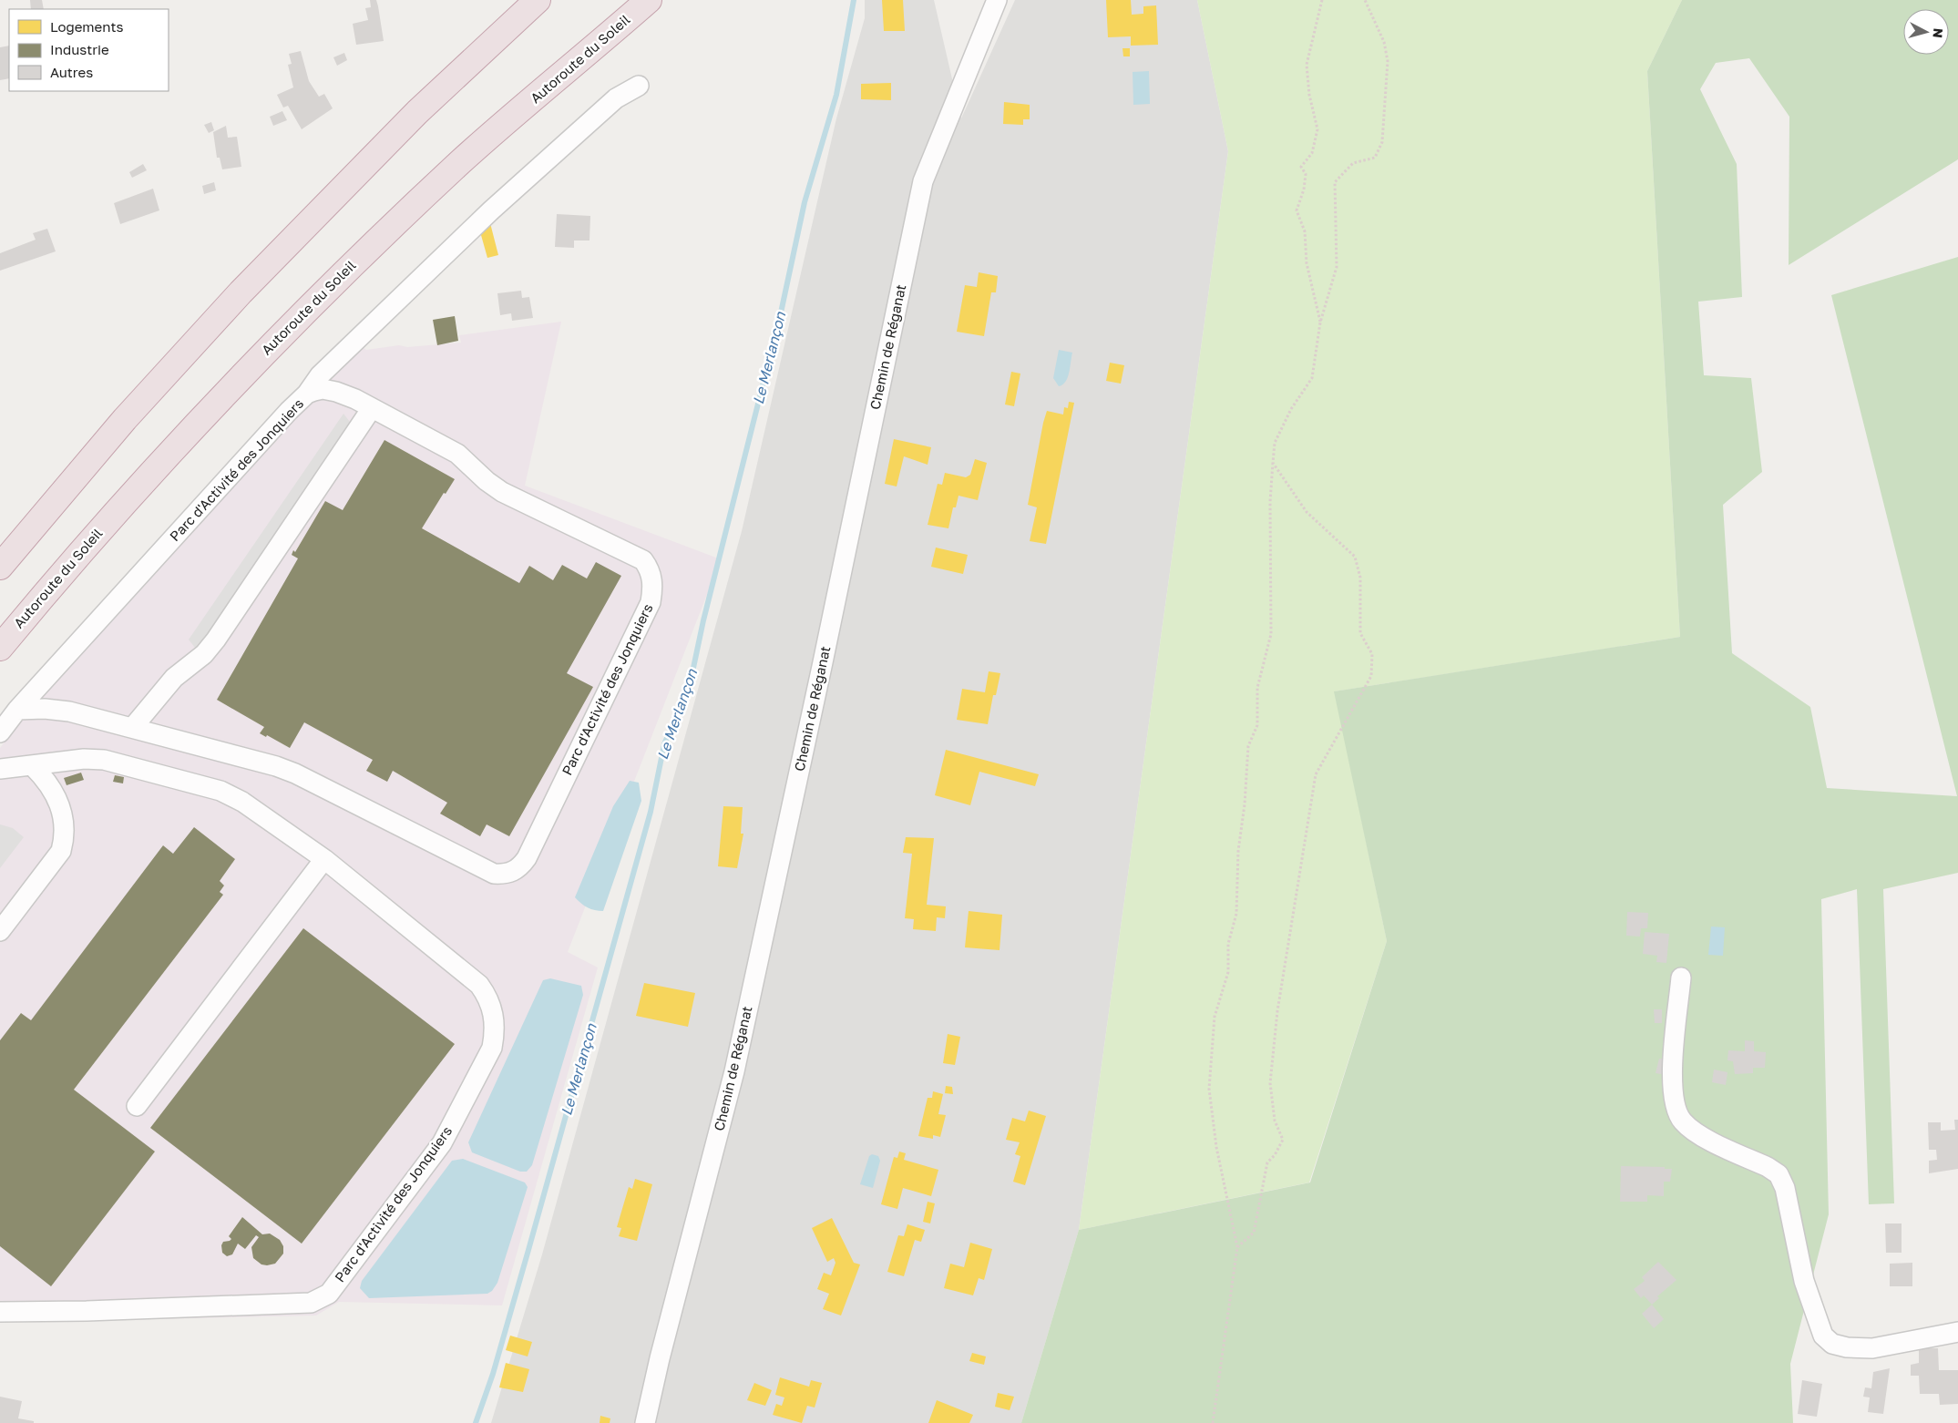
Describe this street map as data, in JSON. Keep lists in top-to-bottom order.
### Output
{
  "streets": {
    "highway": ["Autoroute du Soleil"],
    "street": ["Chemin de Réganat", "Parc d'Activité des Jonquiers"]
  },
  "water": ["Le Merlançon"],
  "legend": ["Logements", "Industrie", "Autres"],
  "north": "right"
}
